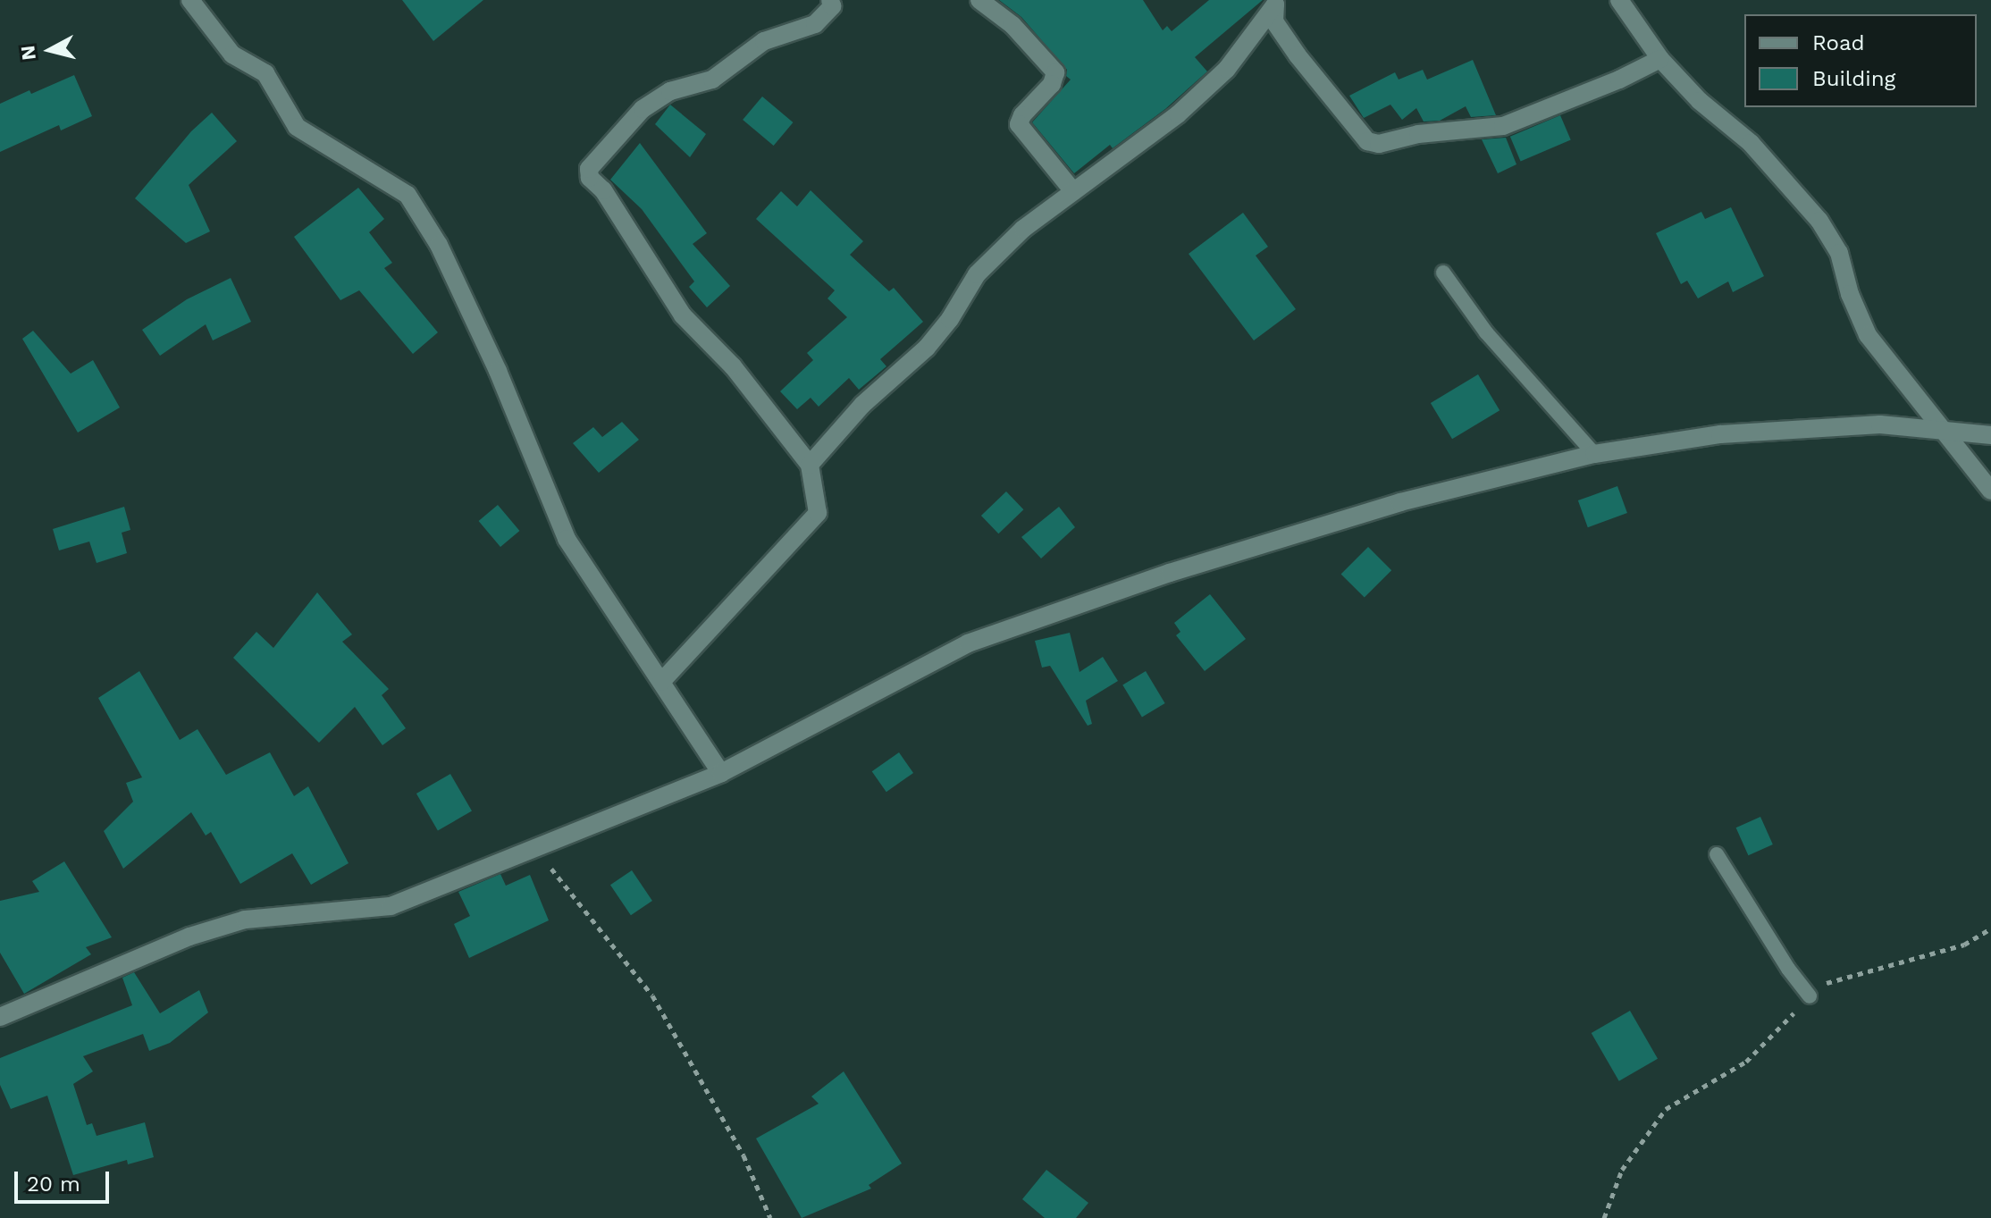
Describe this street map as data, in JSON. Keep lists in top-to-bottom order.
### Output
{
  "legend": ["Road", "Building"],
  "scale_bar": "20 m",
  "north": "left"
}
